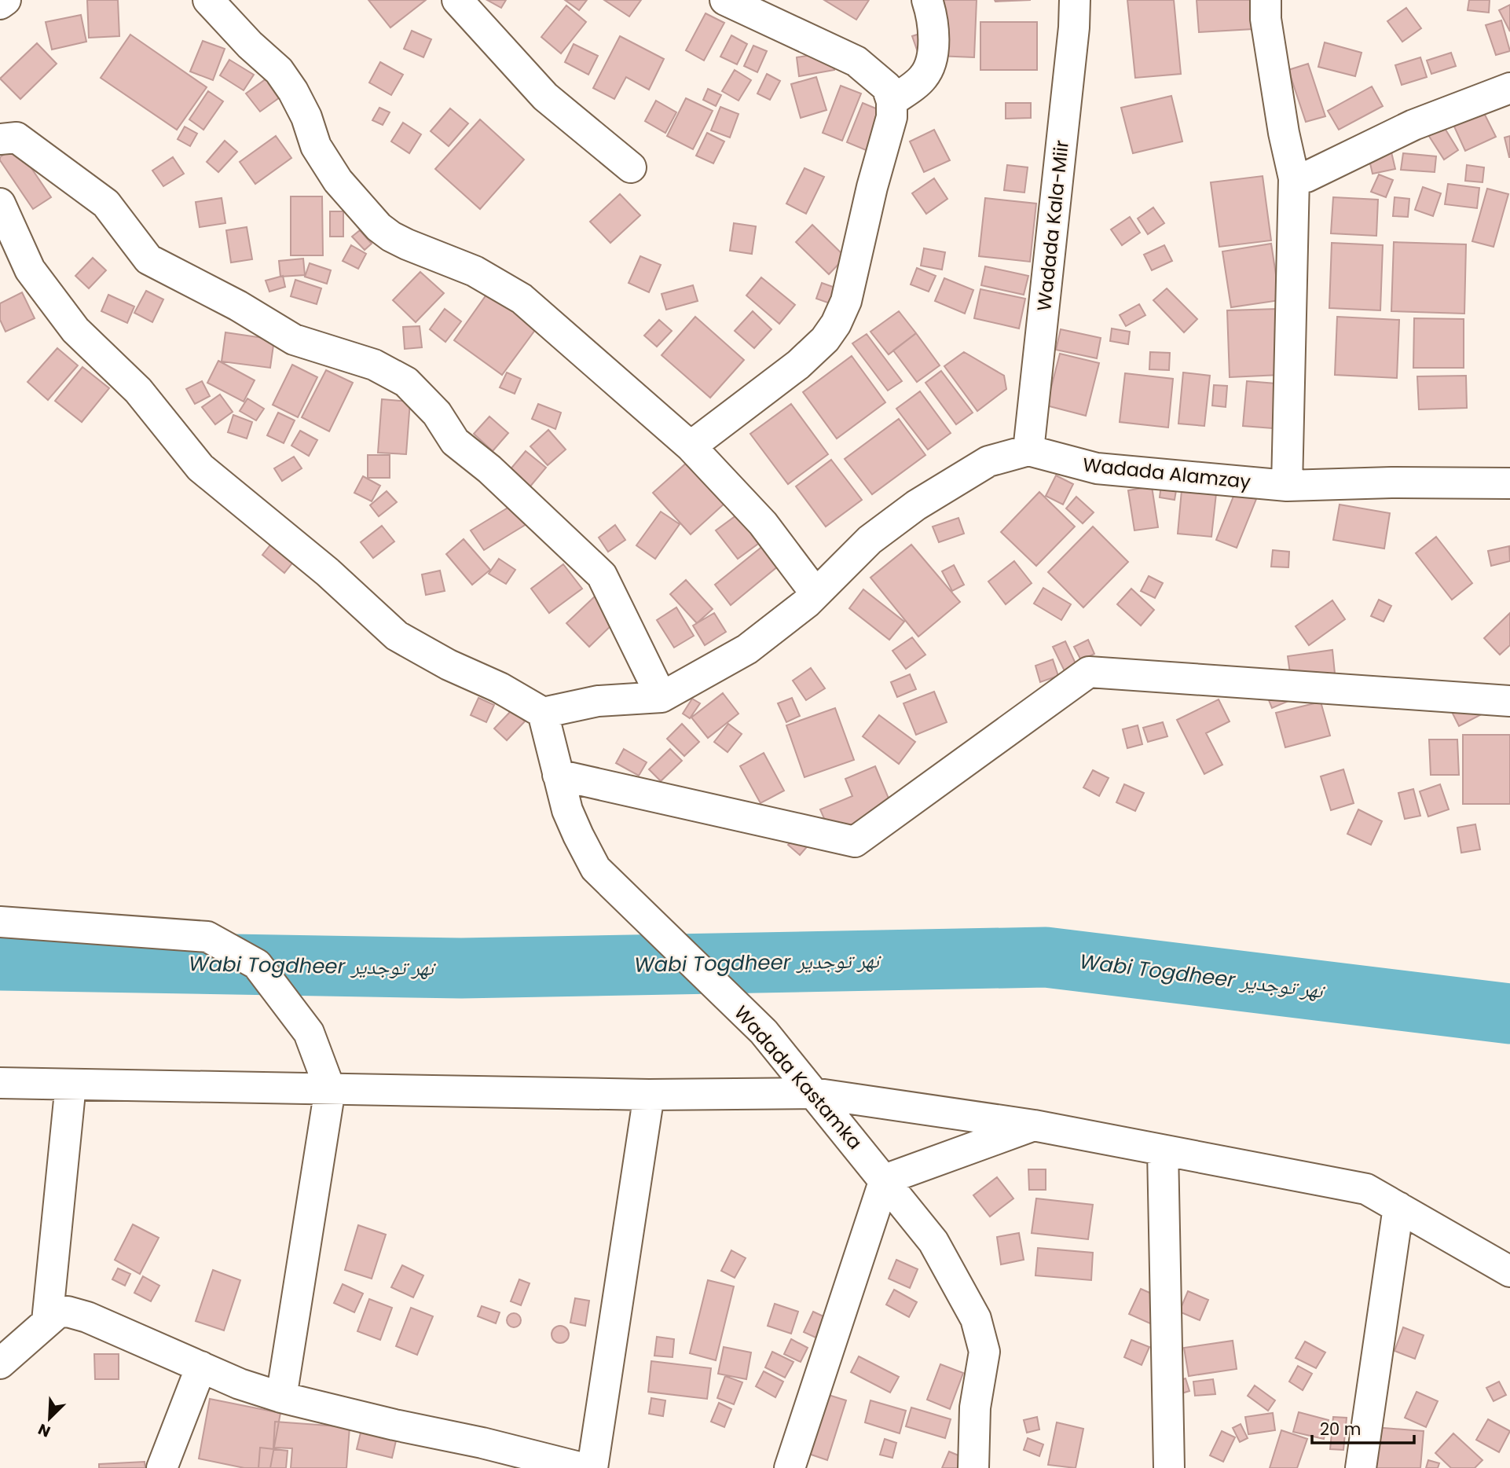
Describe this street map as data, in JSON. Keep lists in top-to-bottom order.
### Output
{
  "streets": {
    "street": ["Wadada Kala-Miir", "Wadada Alamzay", "Wadada Kastamka"]
  },
  "crossings": [
    ["Wadada Kala-Miir", "Wadada Alamzay"]
  ],
  "water": ["Wabi Togdheer نهر توجدير"],
  "scale_bar": "20 m",
  "north": "bottom left"
}
